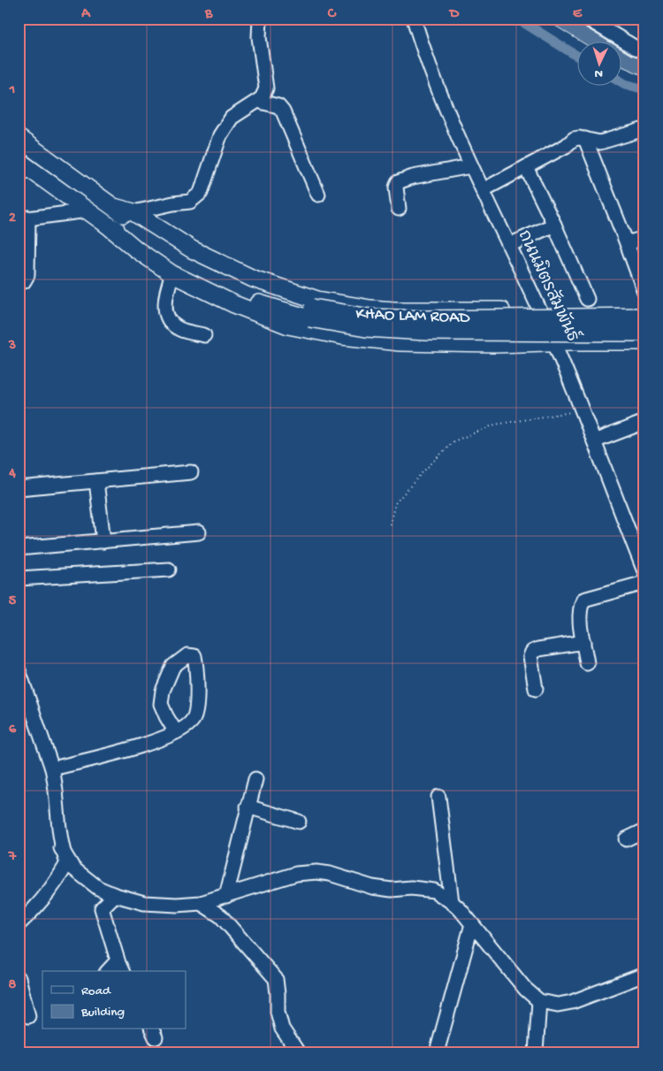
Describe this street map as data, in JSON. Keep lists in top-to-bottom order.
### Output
{
  "streets": {
    "main road": ["KHAO LAM ROAD"],
    "street": ["ถนนมิตรสัมพันธ์"]
  },
  "legend": ["Road", "Building"],
  "north": "bottom",
  "grid": {
    "columns": [
      "A",
      "B",
      "C",
      "D",
      "E"
    ],
    "rows": [
      "1",
      "2",
      "3",
      "4",
      "5",
      "6",
      "7",
      "8"
    ]
  }
}
